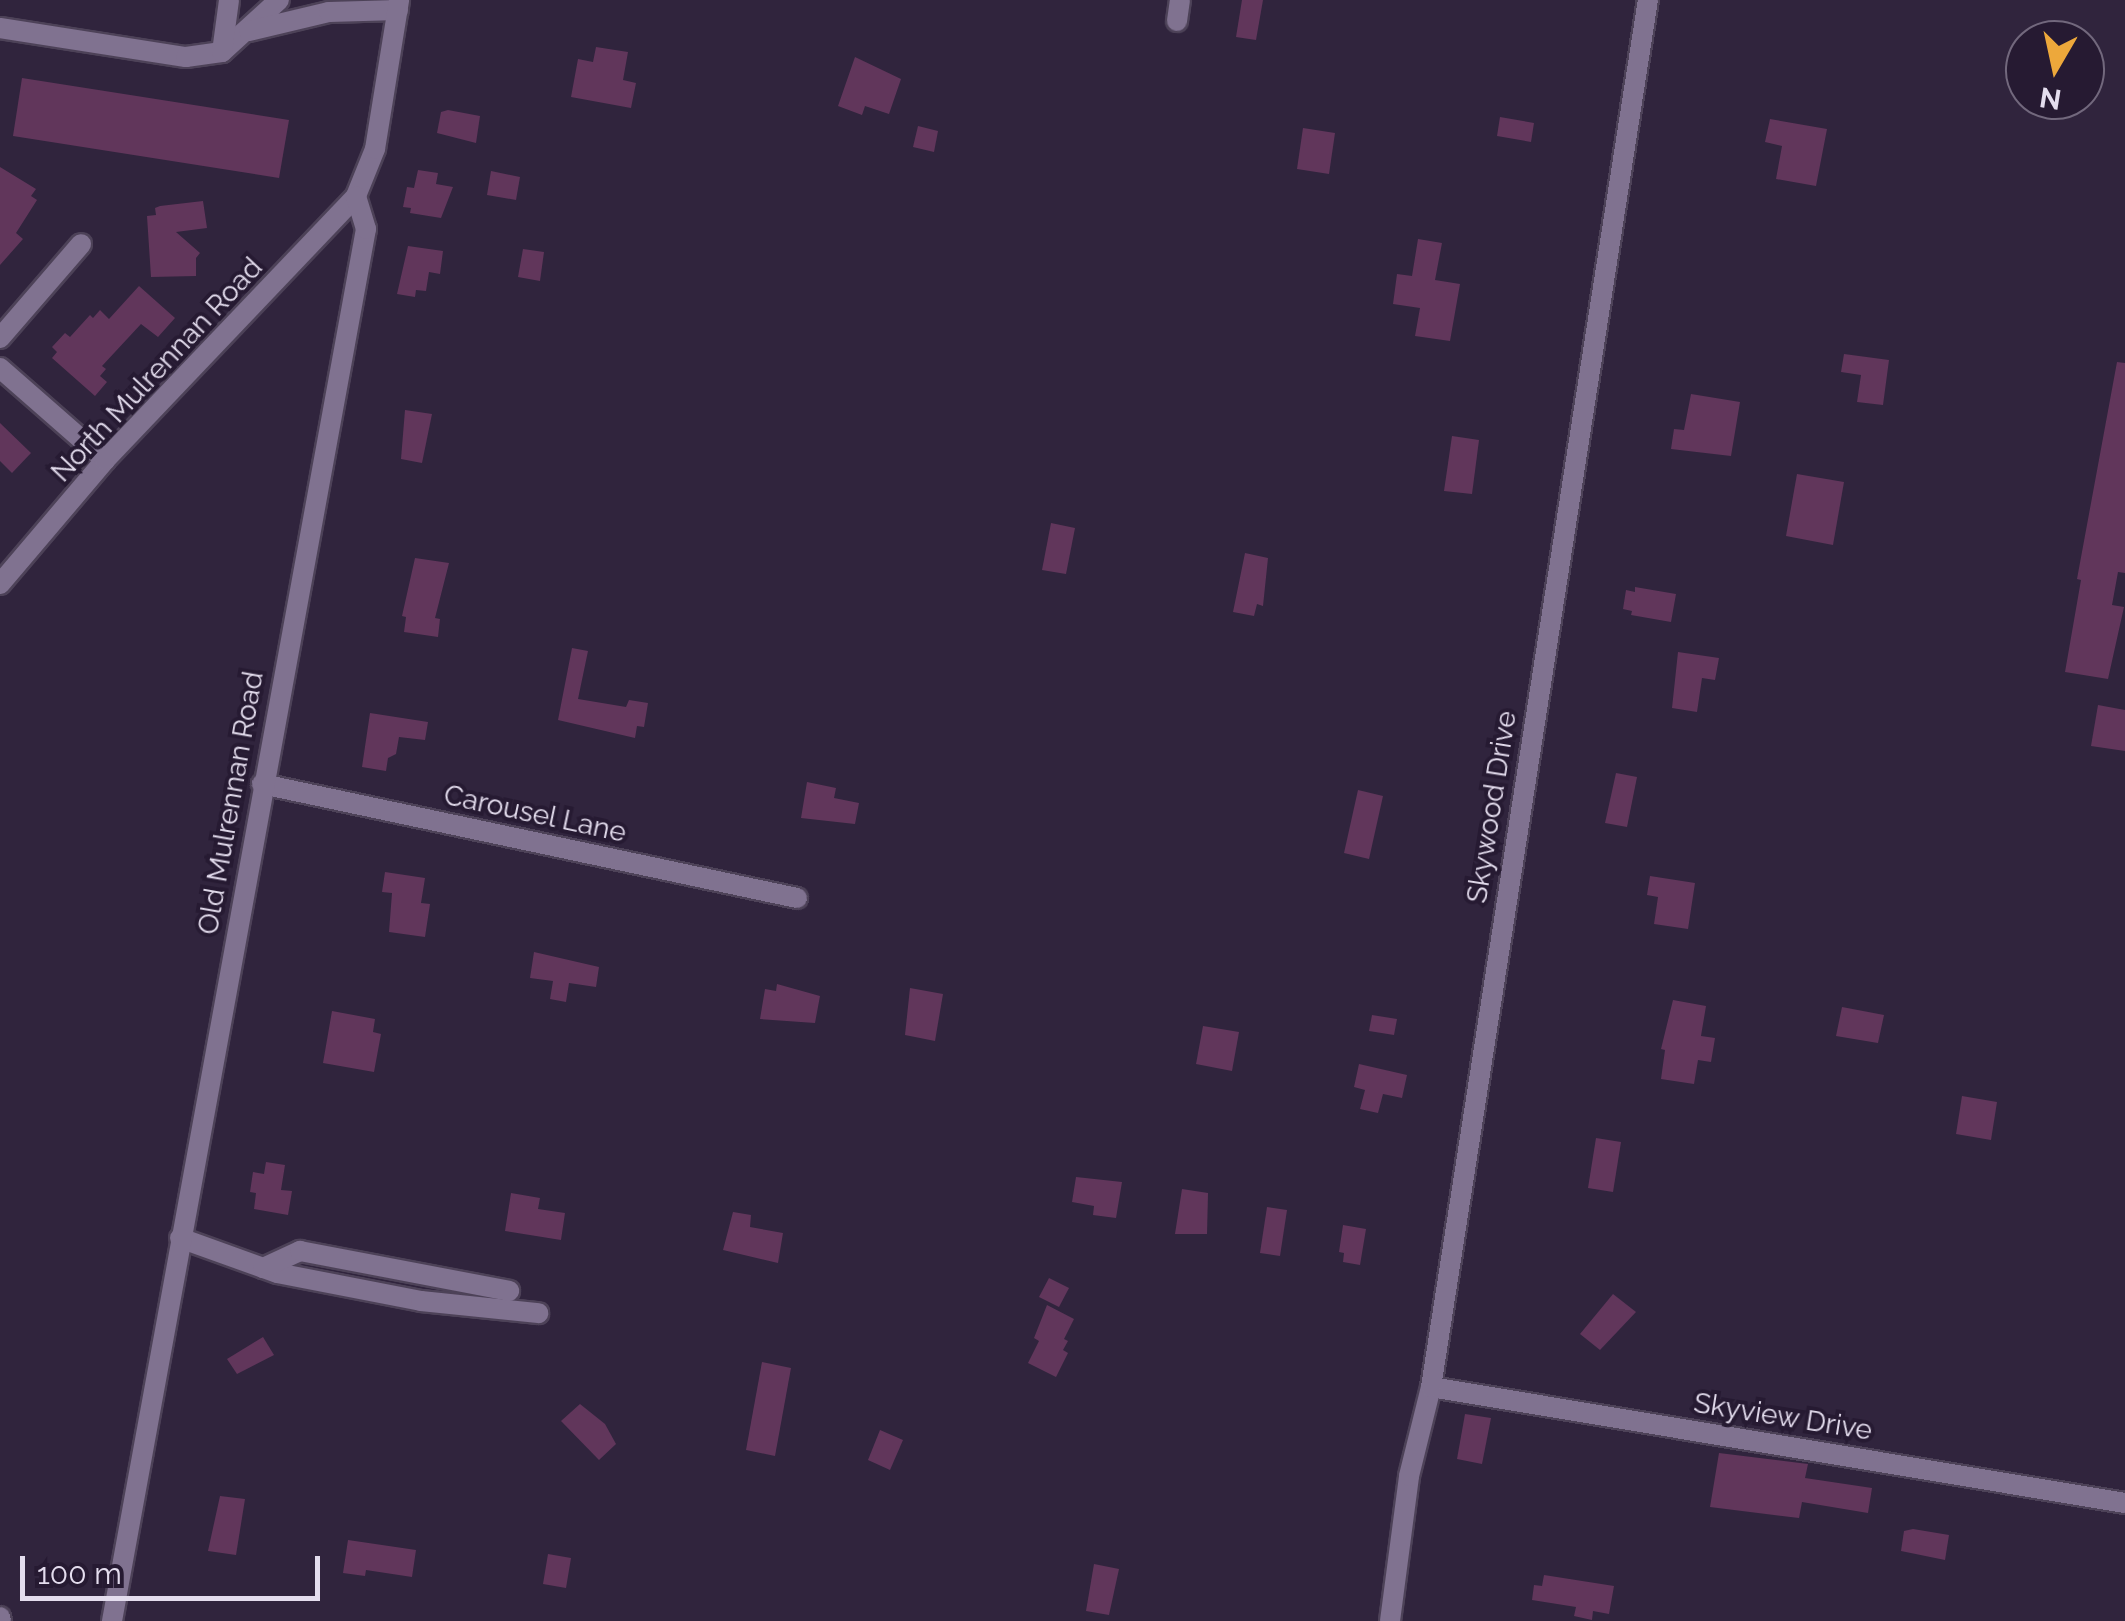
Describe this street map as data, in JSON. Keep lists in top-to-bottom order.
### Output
{
  "streets": {
    "street": [
      "North Mulrennan Road",
      "Old Mulrennan Road",
      "Skywood Drive",
      "Carousel Lane",
      "Skyview Drive"
    ]
  },
  "crossings": [
    ["North Mulrennan Road", "Old Mulrennan Road"],
    ["Old Mulrennan Road", "Carousel Lane"],
    ["Skywood Drive", "Skyview Drive"]
  ],
  "scale_bar": "100 m",
  "north": "bottom"
}
